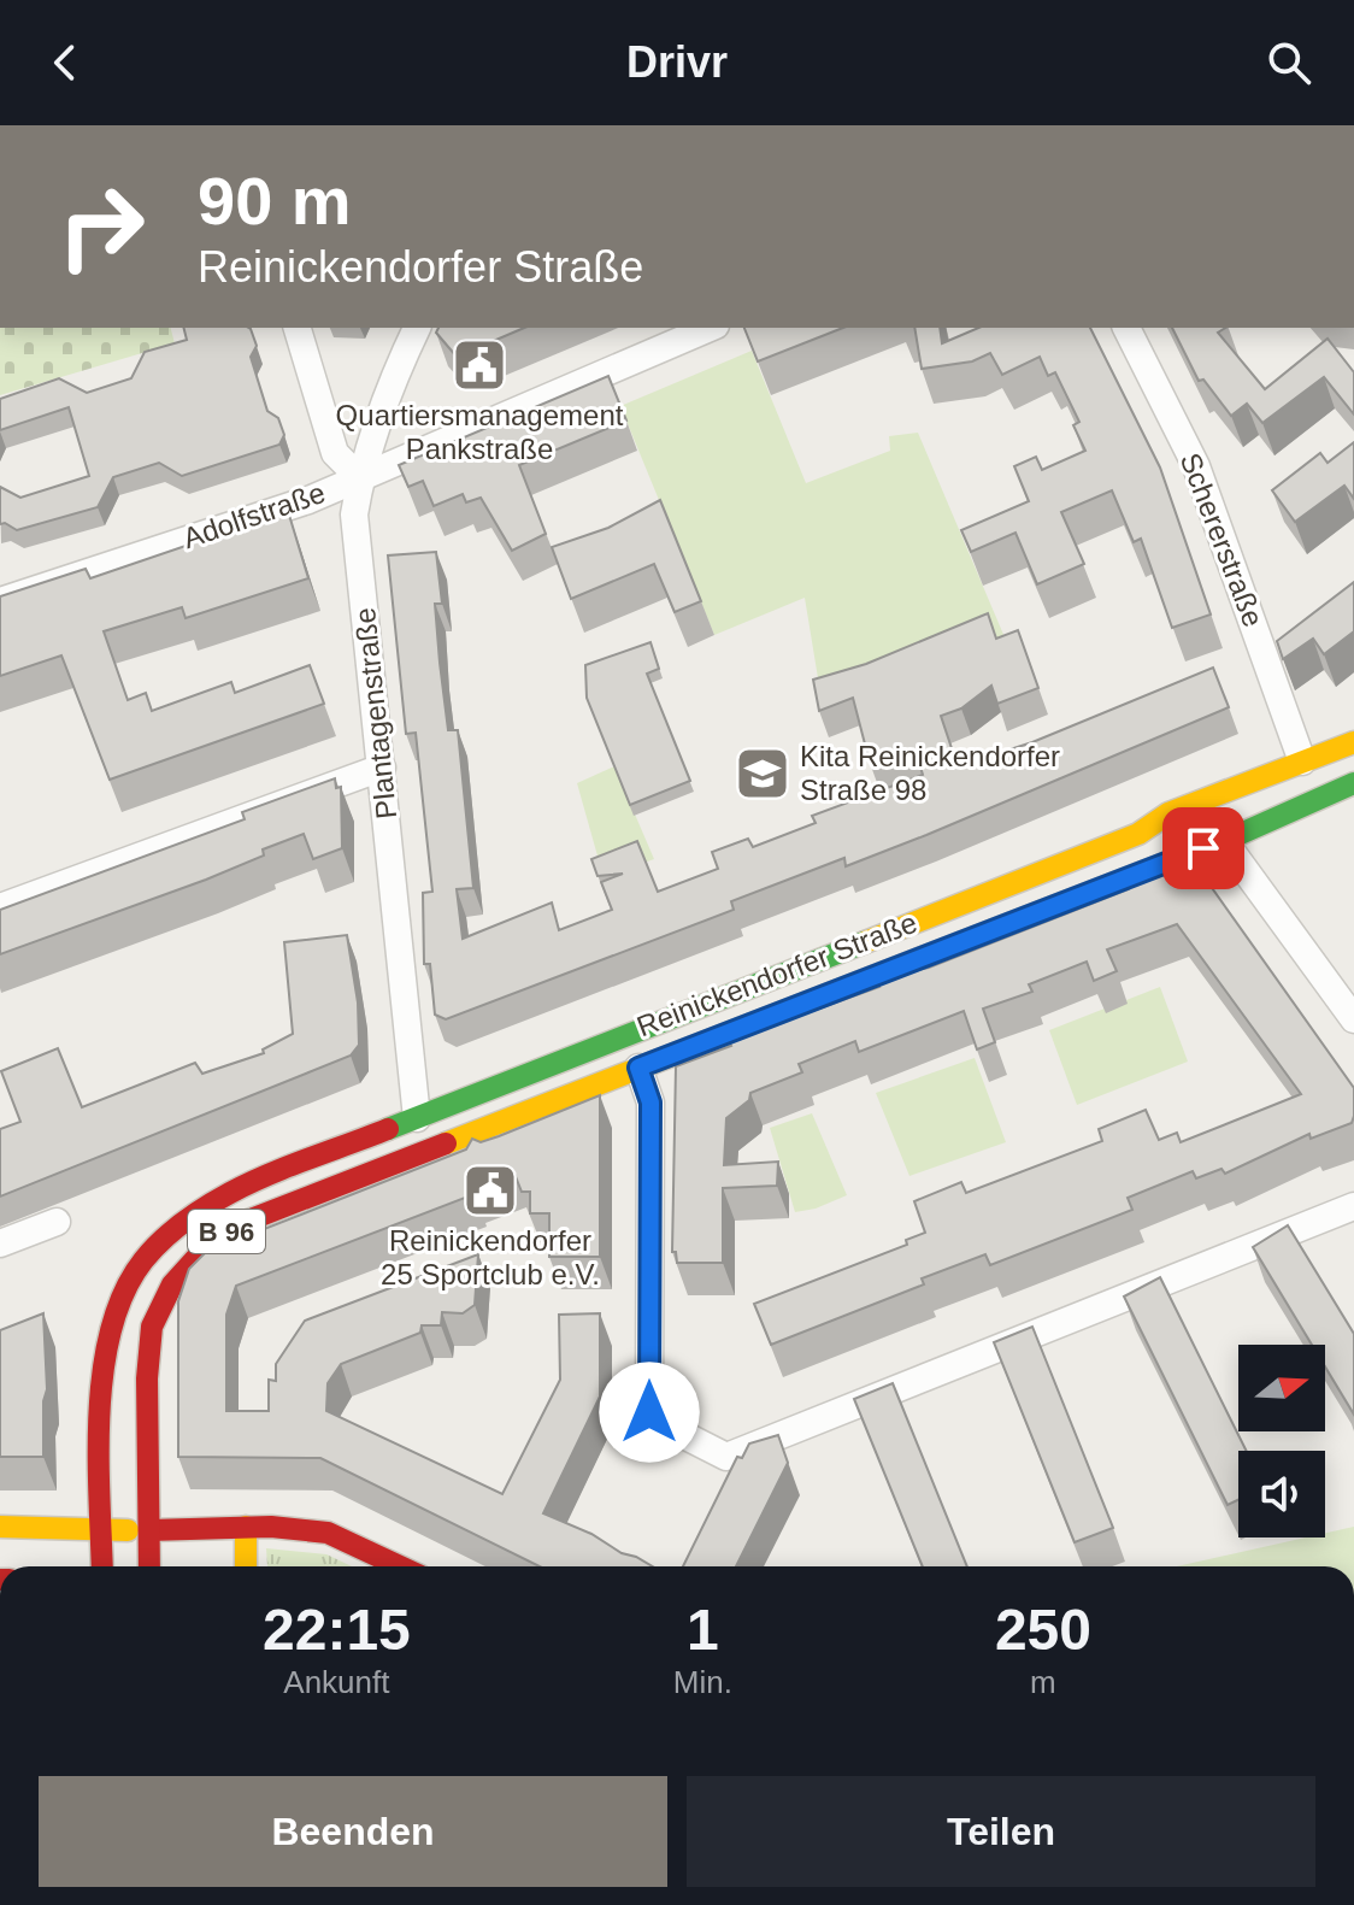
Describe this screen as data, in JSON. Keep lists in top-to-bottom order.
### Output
{
  "streets": {
    "main road": ["Reinickendorfer Straße", "B 96"],
    "street": ["Adolfstraße", "Schererstraße", "Plantagenstraße"]
  },
  "crossings": [
    ["Adolfstraße", "Plantagenstraße"],
    ["Schererstraße", "Reinickendorfer Straße"],
    ["Plantagenstraße", "Reinickendorfer Straße"]
  ],
  "places": {
    "public building": ["Quartiersmanagement Pankstraße", "Reinickendorfer 25 Sportclub e.V."],
    "school or university": ["Kita Reinickendorfer Straße 98"]
  },
  "north": "right",
  "page": {
    "header": "Drivr",
    "turn": ["90 m", "Reinickendorfer Straße"],
    "eta": [
      "22:15",
      "Ankunft",
      "1",
      "Min.",
      "250",
      "m"
    ],
    "buttons": ["Beenden", "Teilen"]
  }
}
